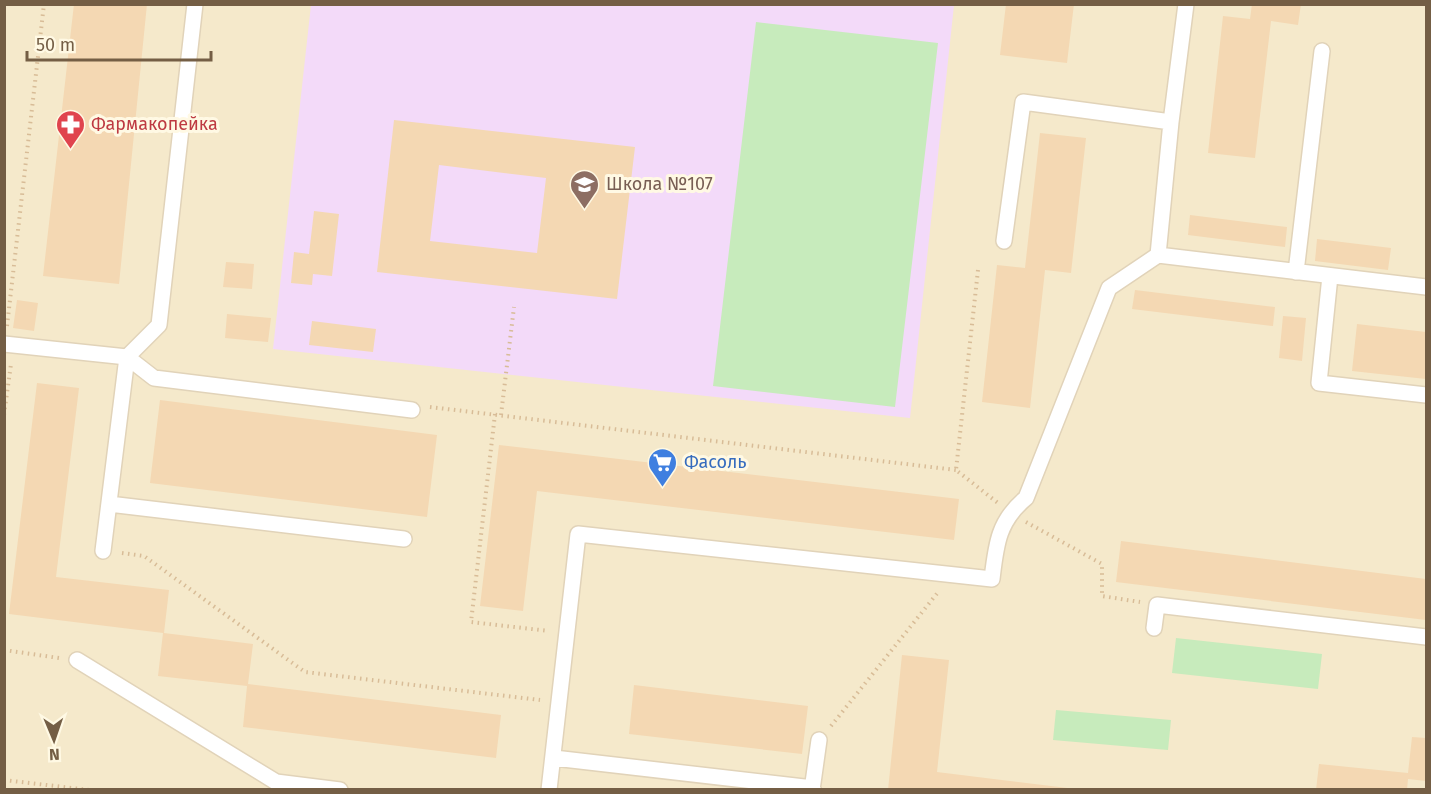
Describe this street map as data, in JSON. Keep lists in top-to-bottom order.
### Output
{
  "places": {
    "pharmacy": ["Фармакопейка"],
    "school or university": ["Школа №107"],
    "supermarket": ["Фасоль"]
  },
  "scale_bar": "50 m",
  "north": "bottom"
}
